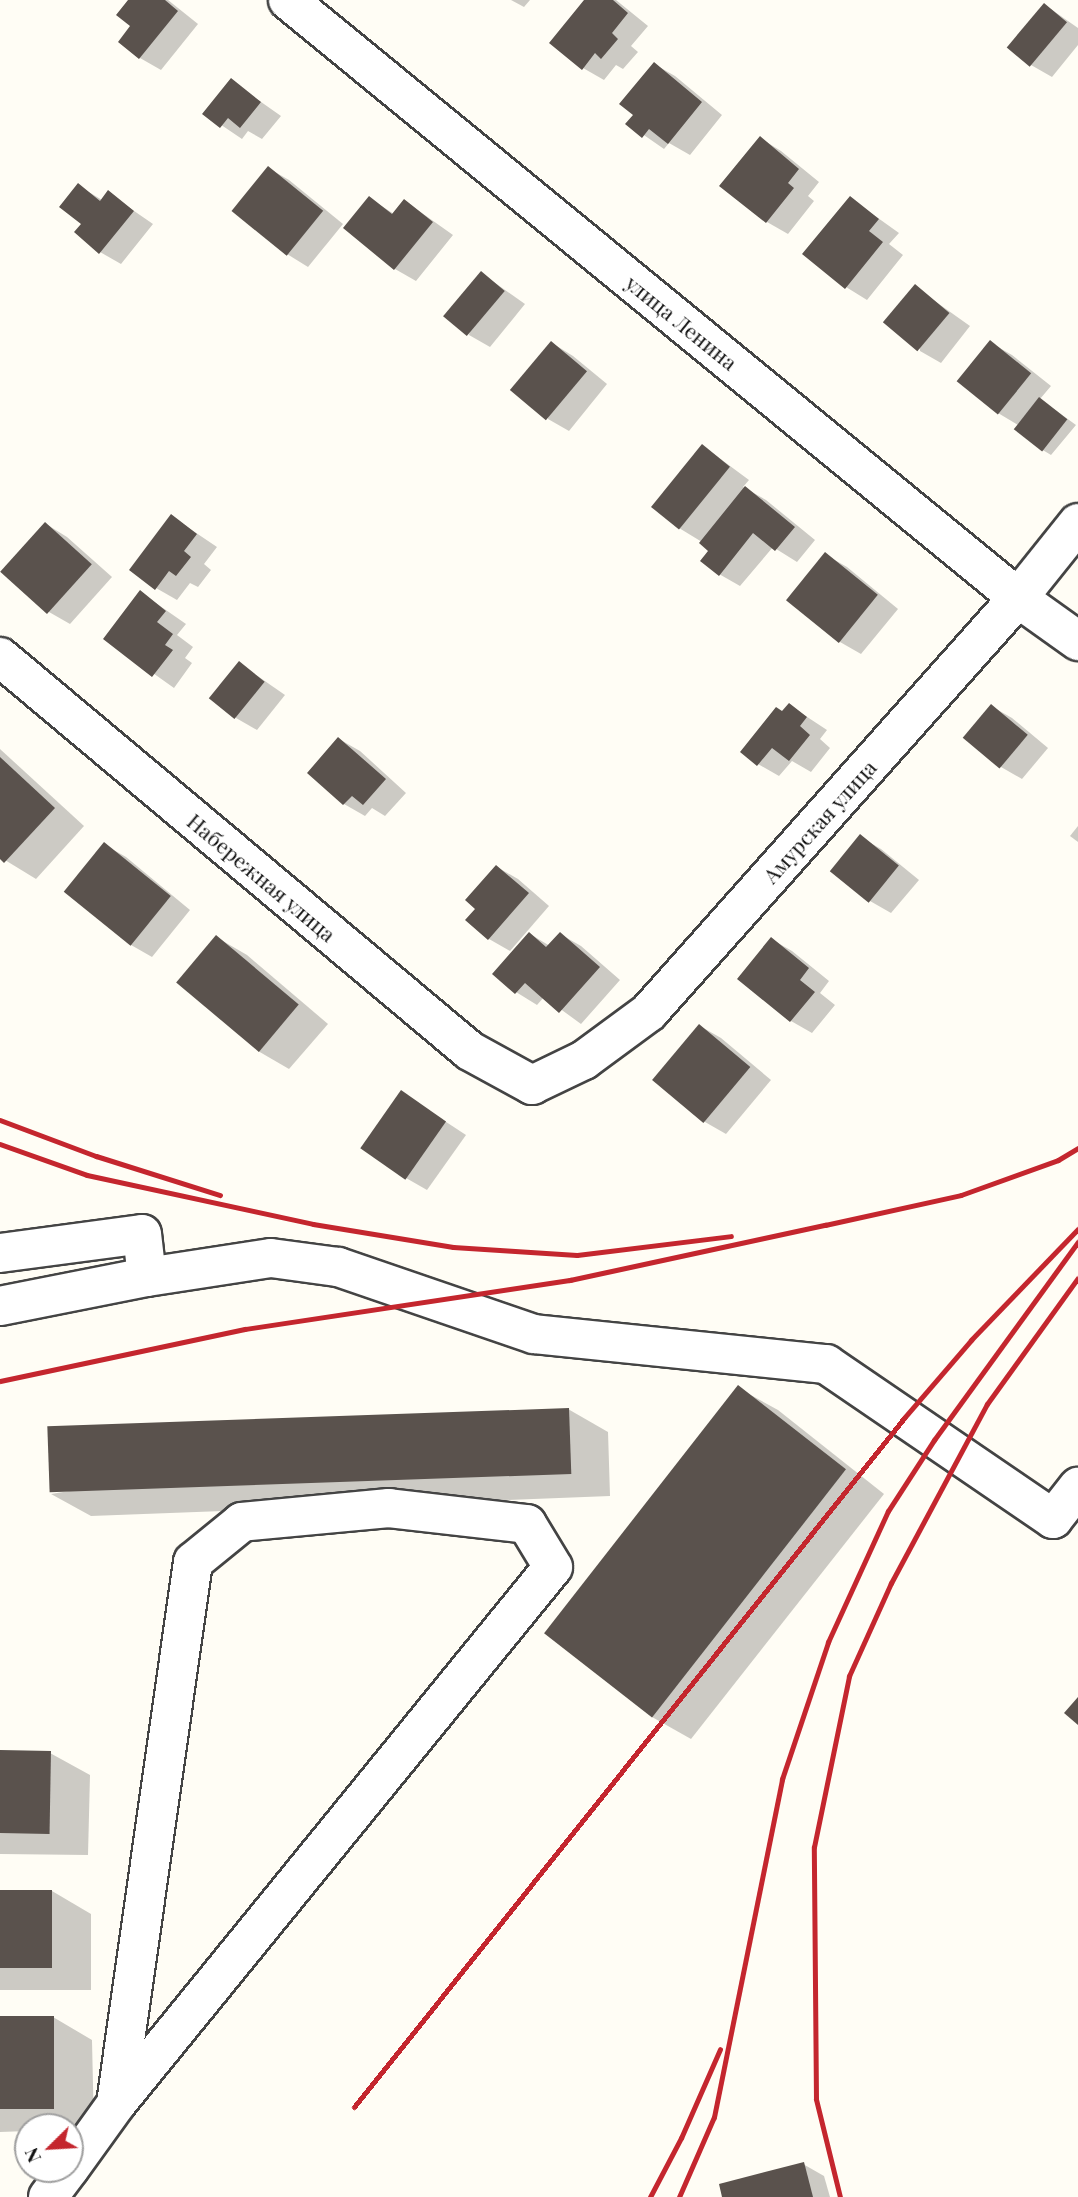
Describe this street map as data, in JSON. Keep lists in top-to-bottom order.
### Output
{
  "streets": {
    "street": ["улица Ленина", "Амурская улица", "Набережная улица"]
  },
  "crossings": [
    ["улица Ленина", "Амурская улица"],
    ["Амурская улица", "Набережная улица"]
  ],
  "north": "bottom left"
}
